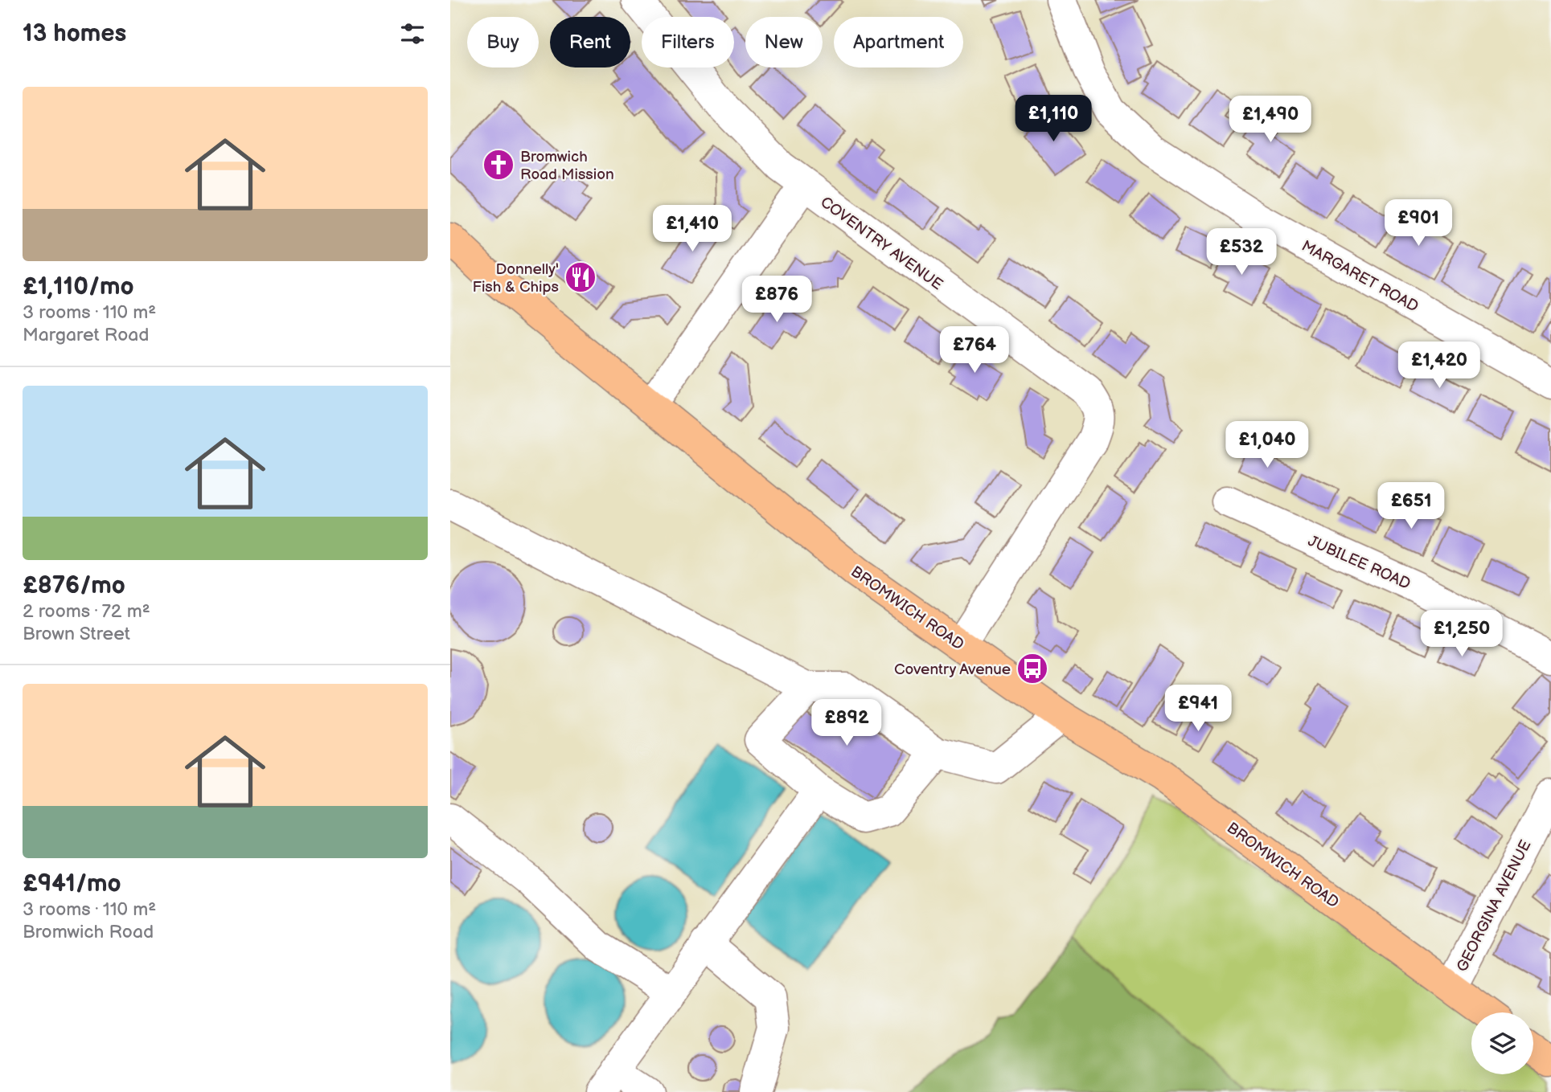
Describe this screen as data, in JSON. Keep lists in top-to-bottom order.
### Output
{
  "streets": {
    "main road": ["BROMWICH ROAD"],
    "street": [
      "COVENTRY AVENUE",
      "MARGARET ROAD",
      "JUBILEE ROAD",
      "GEORGINA AVENUE"
    ]
  },
  "crossings": [
    ["COVENTRY AVENUE", "BROMWICH ROAD"],
    ["BROMWICH ROAD", "GEORGINA AVENUE"]
  ],
  "places": {
    "church": ["Bromwich Road Mission"],
    "restaurant": ["Donnelly' Fish & Chips"],
    "bus stop": ["Coventry Avenue"]
  },
  "page": {
    "heading": "13 homes",
    "chip": [
      "Buy",
      "Rent",
      "Filters",
      "New",
      "Apartment"
    ],
    "list": [
      {
        "name": "£1,110/mo",
        "note": "3 rooms · 110 m² · Margaret Road"
      },
      {
        "name": "£876/mo",
        "note": "2 rooms · 72 m² · Brown Street"
      },
      {
        "name": "£941/mo",
        "note": "3 rooms · 110 m² · Bromwich Road"
      }
    ],
    "price": [
      "£1,110",
      "£1,490",
      "£901",
      "£1,410",
      "£532",
      "£876",
      "£764",
      "£1,420",
      "£1,040",
      "£651",
      "£1,250",
      "£941",
      "£892"
    ]
  }
}
